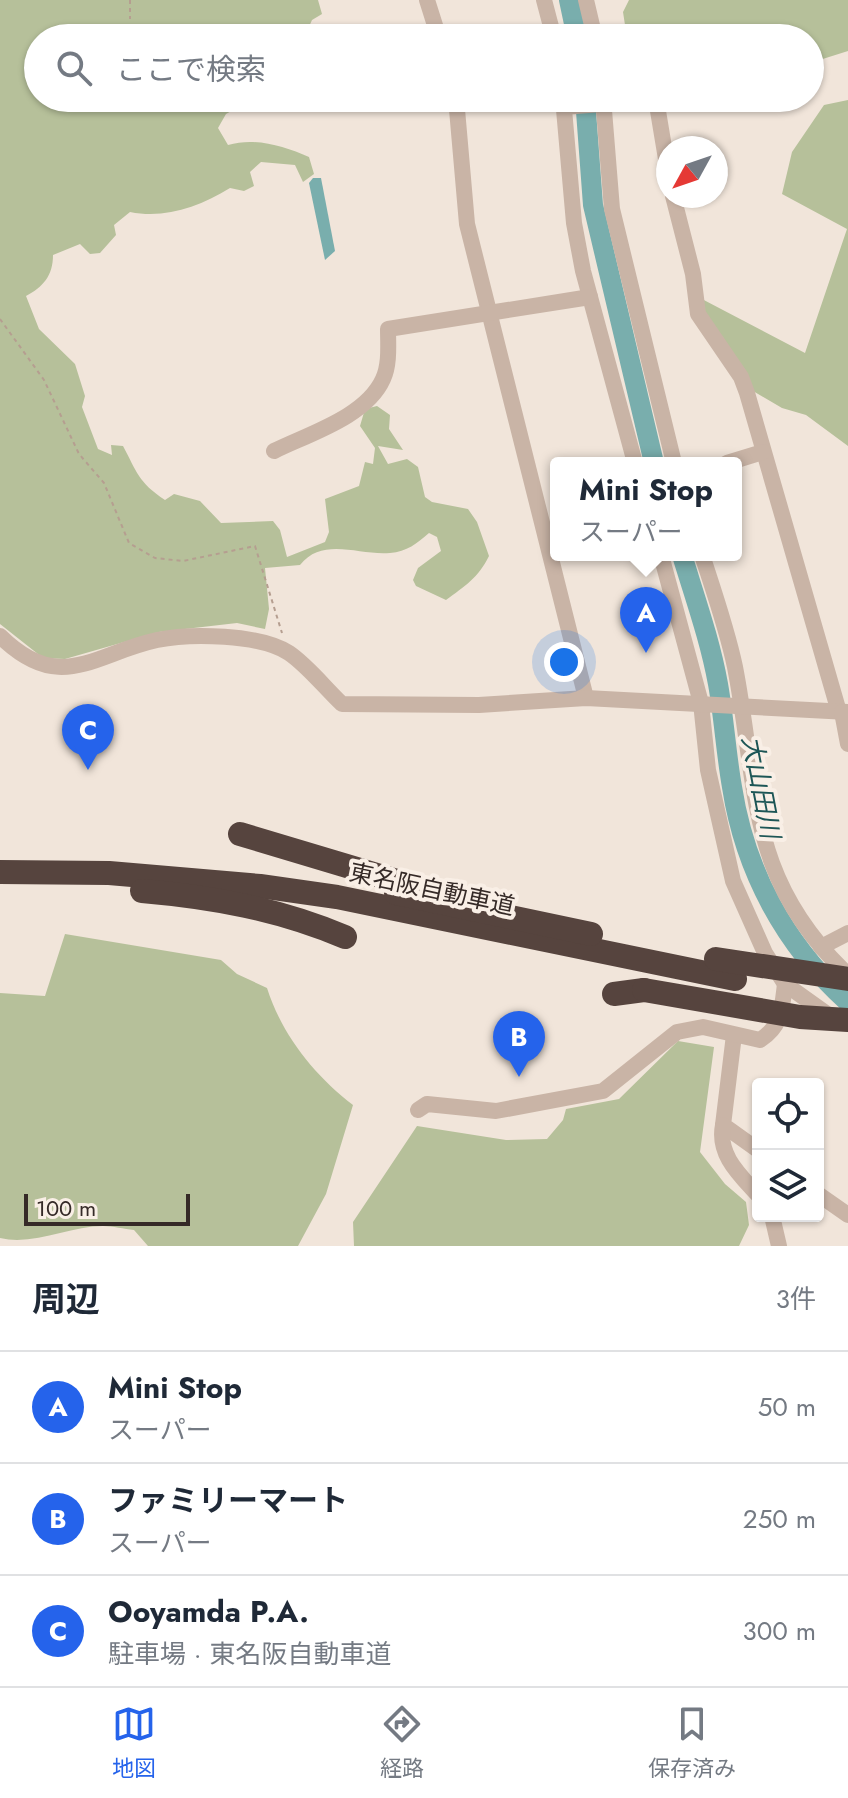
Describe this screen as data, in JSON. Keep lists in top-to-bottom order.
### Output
{
  "streets": {
    "highway": ["東名阪自動車道"]
  },
  "water": ["大山田川"],
  "scale_bar": "100 m",
  "north": "bottom left",
  "page": {
    "search": "ここで検索",
    "popup": ["Mini Stop", "スーパー"],
    "pins": ["A", "C", "B"],
    "scale": "100 m",
    "heading": ["周辺", "3件"],
    "list": [
      {
        "mark": "A",
        "name": "Mini Stop",
        "note": "スーパー",
        "value": "50 m"
      },
      {
        "mark": "B",
        "name": "ファミリーマート",
        "note": "スーパー",
        "value": "250 m"
      },
      {
        "mark": "C",
        "name": "Ooyamda P.A.",
        "note": "駐車場 · 東名阪自動車道",
        "value": "300 m"
      }
    ],
    "nav": ["地図", "経路", "保存済み"]
  }
}
